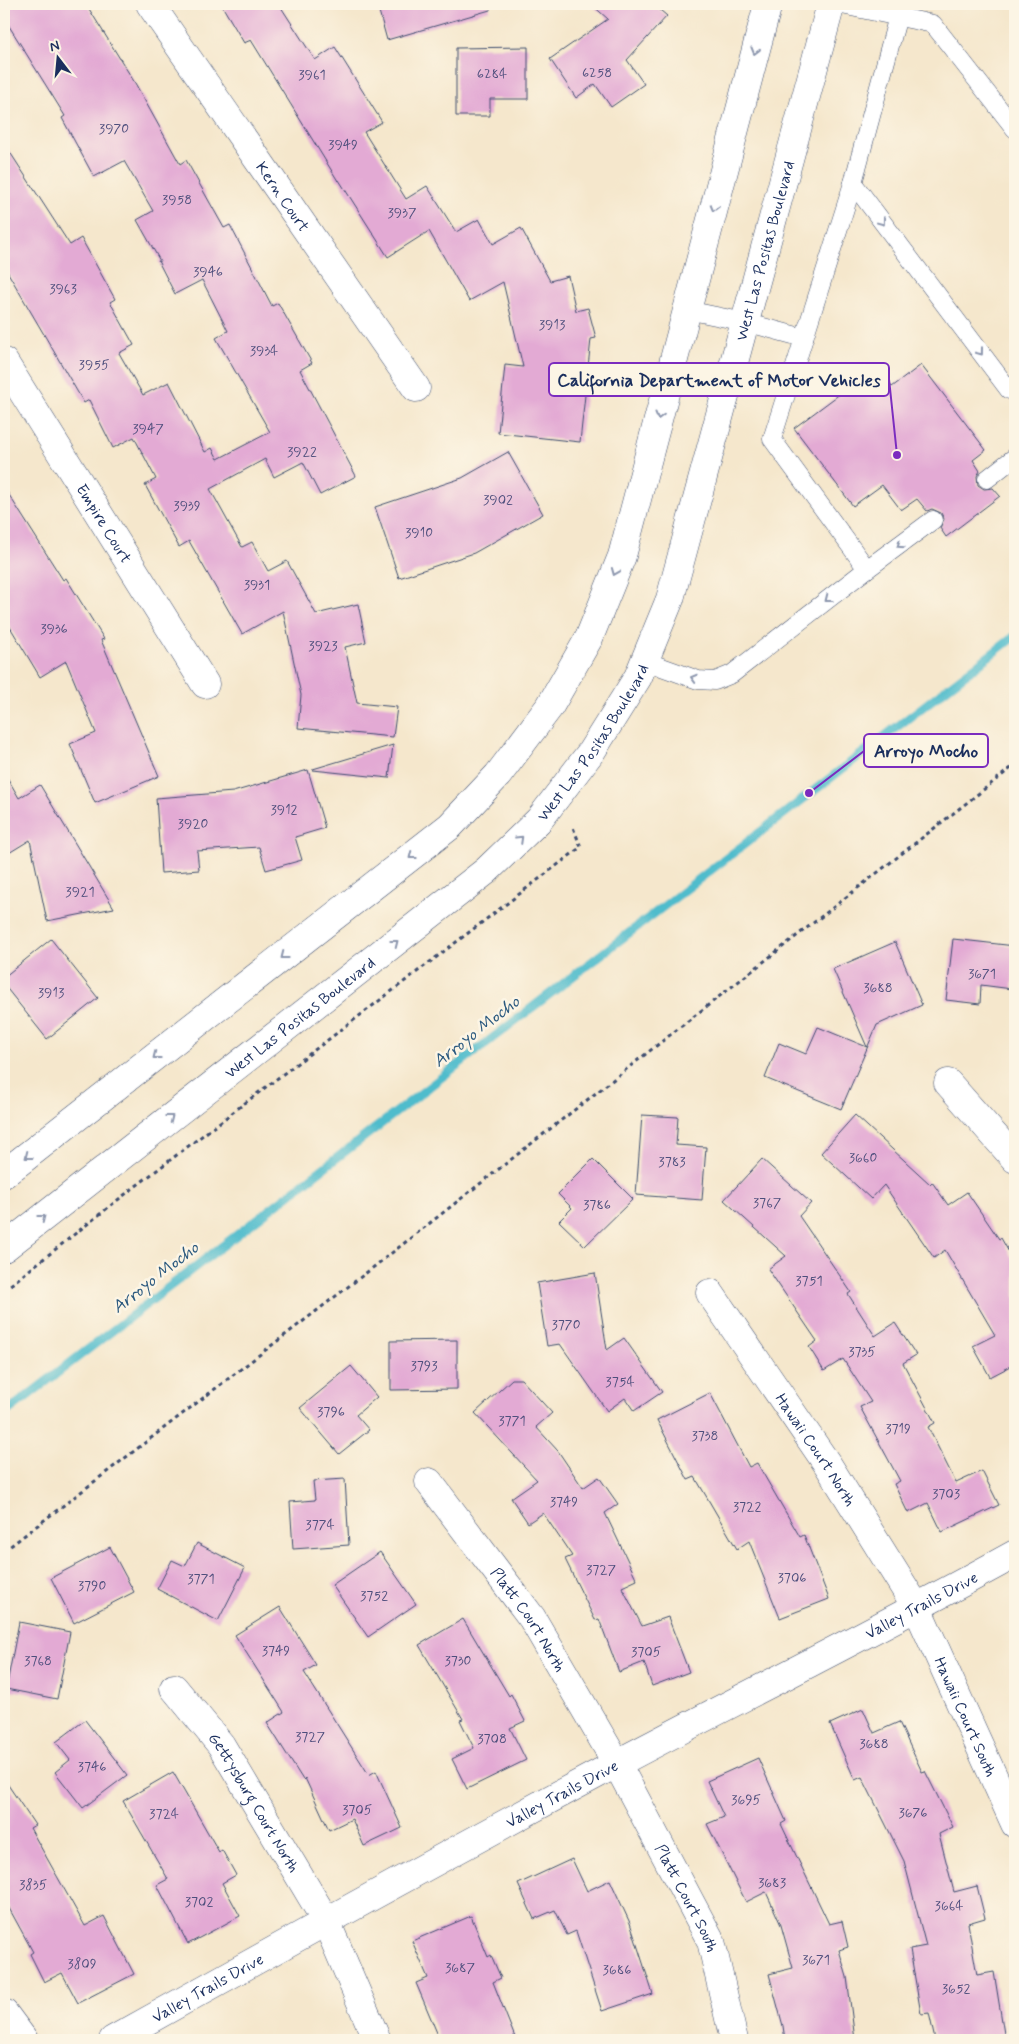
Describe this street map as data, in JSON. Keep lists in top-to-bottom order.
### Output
{
  "streets": {
    "street": [
      "Kern Court",
      "West Las Positas Boulevard",
      "Empire Court",
      "Hawaii Court North",
      "Valley Trails Drive",
      "Platt Court North",
      "Hawaii Court South",
      "Gettysburg Court North",
      "Platt Court South"
    ]
  },
  "crossings": [
    ["Hawaii Court North", "Valley Trails Drive"],
    ["Hawaii Court North", "Hawaii Court South"],
    ["Valley Trails Drive", "Platt Court North"],
    ["Valley Trails Drive", "Hawaii Court South"],
    ["Valley Trails Drive", "Gettysburg Court North"],
    ["Valley Trails Drive", "Platt Court South"],
    ["Platt Court North", "Platt Court South"]
  ],
  "water": ["Arroyo Mocho"],
  "places": ["California Department of Motor Vehicles", "Arroyo Mocho"],
  "house_numbers": [
    "6258",
    "6284",
    "3961",
    "3970",
    "3949",
    "3958",
    "3937",
    "3946",
    "3963",
    "3913",
    "3934",
    "3955",
    "3947",
    "3922",
    "3902",
    "3939",
    "3910",
    "3931",
    "3936",
    "3923",
    "3912",
    "3920",
    "3921",
    "3671",
    "3688",
    "3913",
    "3660",
    "3783",
    "3767",
    "3786",
    "3751",
    "3770",
    "3735",
    "3793",
    "3754",
    "3796",
    "3771",
    "3719",
    "3738",
    "3703",
    "3749",
    "3722",
    "3774",
    "3727",
    "3706",
    "3771",
    "3790",
    "3752",
    "3749",
    "3705",
    "3768",
    "3730",
    "3727",
    "3708",
    "3688",
    "3746",
    "3695",
    "3705",
    "3676",
    "3724",
    "3683",
    "3835",
    "3702",
    "3664",
    "3671",
    "3809",
    "3687",
    "3686",
    "3652"
  ],
  "north": "top"
}
